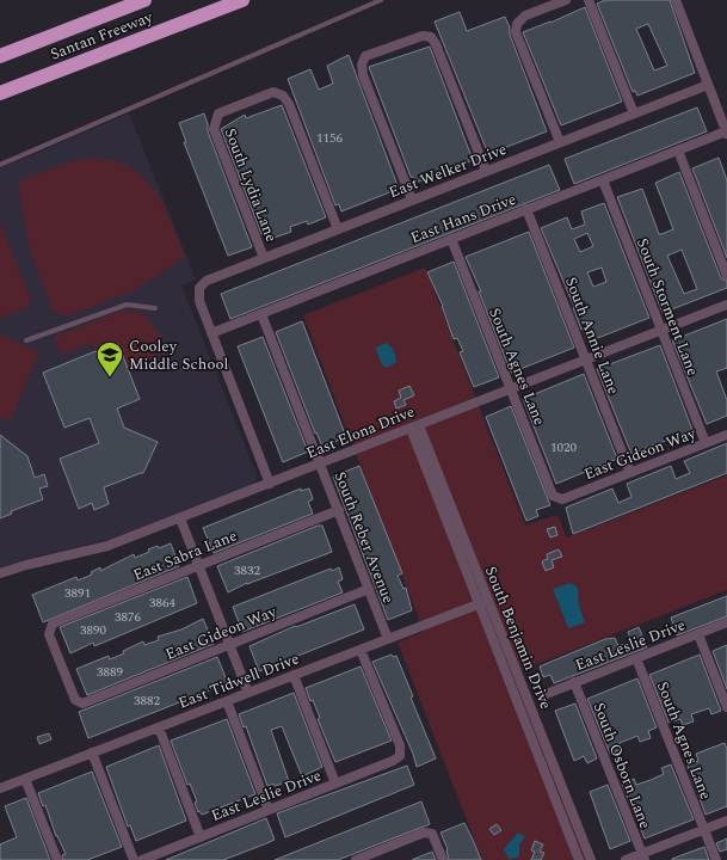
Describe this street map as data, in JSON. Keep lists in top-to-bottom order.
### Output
{
  "streets": {
    "highway": ["Santan Freeway"],
    "street": [
      "East Welker Drive",
      "South Lydia Lane",
      "East Hans Drive",
      "South Storment Lane",
      "South Annie Lane",
      "South Agnes Lane",
      "East Elona Drive",
      "East Gideon Way",
      "South Reber Avenue",
      "East Sabra Lane",
      "South Benjamin Drive",
      "East Leslie Drive",
      "East Tidwell Drive",
      "South Osborn Lane"
    ]
  },
  "crossings": [
    ["East Welker Drive", "South Lydia Lane"],
    ["East Welker Drive", "East Hans Drive"],
    ["East Hans Drive", "South Storment Lane"],
    ["East Hans Drive", "South Annie Lane"],
    ["East Hans Drive", "South Agnes Lane"],
    ["East Hans Drive", "South Reber Avenue"],
    ["South Storment Lane", "East Elona Drive"],
    ["South Storment Lane", "East Gideon Way"],
    ["South Annie Lane", "East Elona Drive"],
    ["South Annie Lane", "East Gideon Way"],
    ["South Agnes Lane", "East Elona Drive"],
    ["South Agnes Lane", "East Gideon Way"],
    ["South Agnes Lane", "East Leslie Drive"],
    ["East Elona Drive", "South Reber Avenue"],
    ["East Elona Drive", "South Benjamin Drive"],
    ["East Gideon Way", "South Reber Avenue"],
    ["East Gideon Way", "East Sabra Lane"],
    ["South Reber Avenue", "East Sabra Lane"],
    ["South Reber Avenue", "East Tidwell Drive"],
    ["South Benjamin Drive", "East Tidwell Drive"],
    ["East Leslie Drive", "East Tidwell Drive"],
    ["East Leslie Drive", "South Osborn Lane"]
  ],
  "places": {
    "school or university": ["Cooley Middle School"]
  },
  "house_numbers": [
    "1156",
    "1020",
    "3832",
    "3891",
    "3864",
    "3876",
    "3890",
    "3889",
    "3882"
  ]
}
